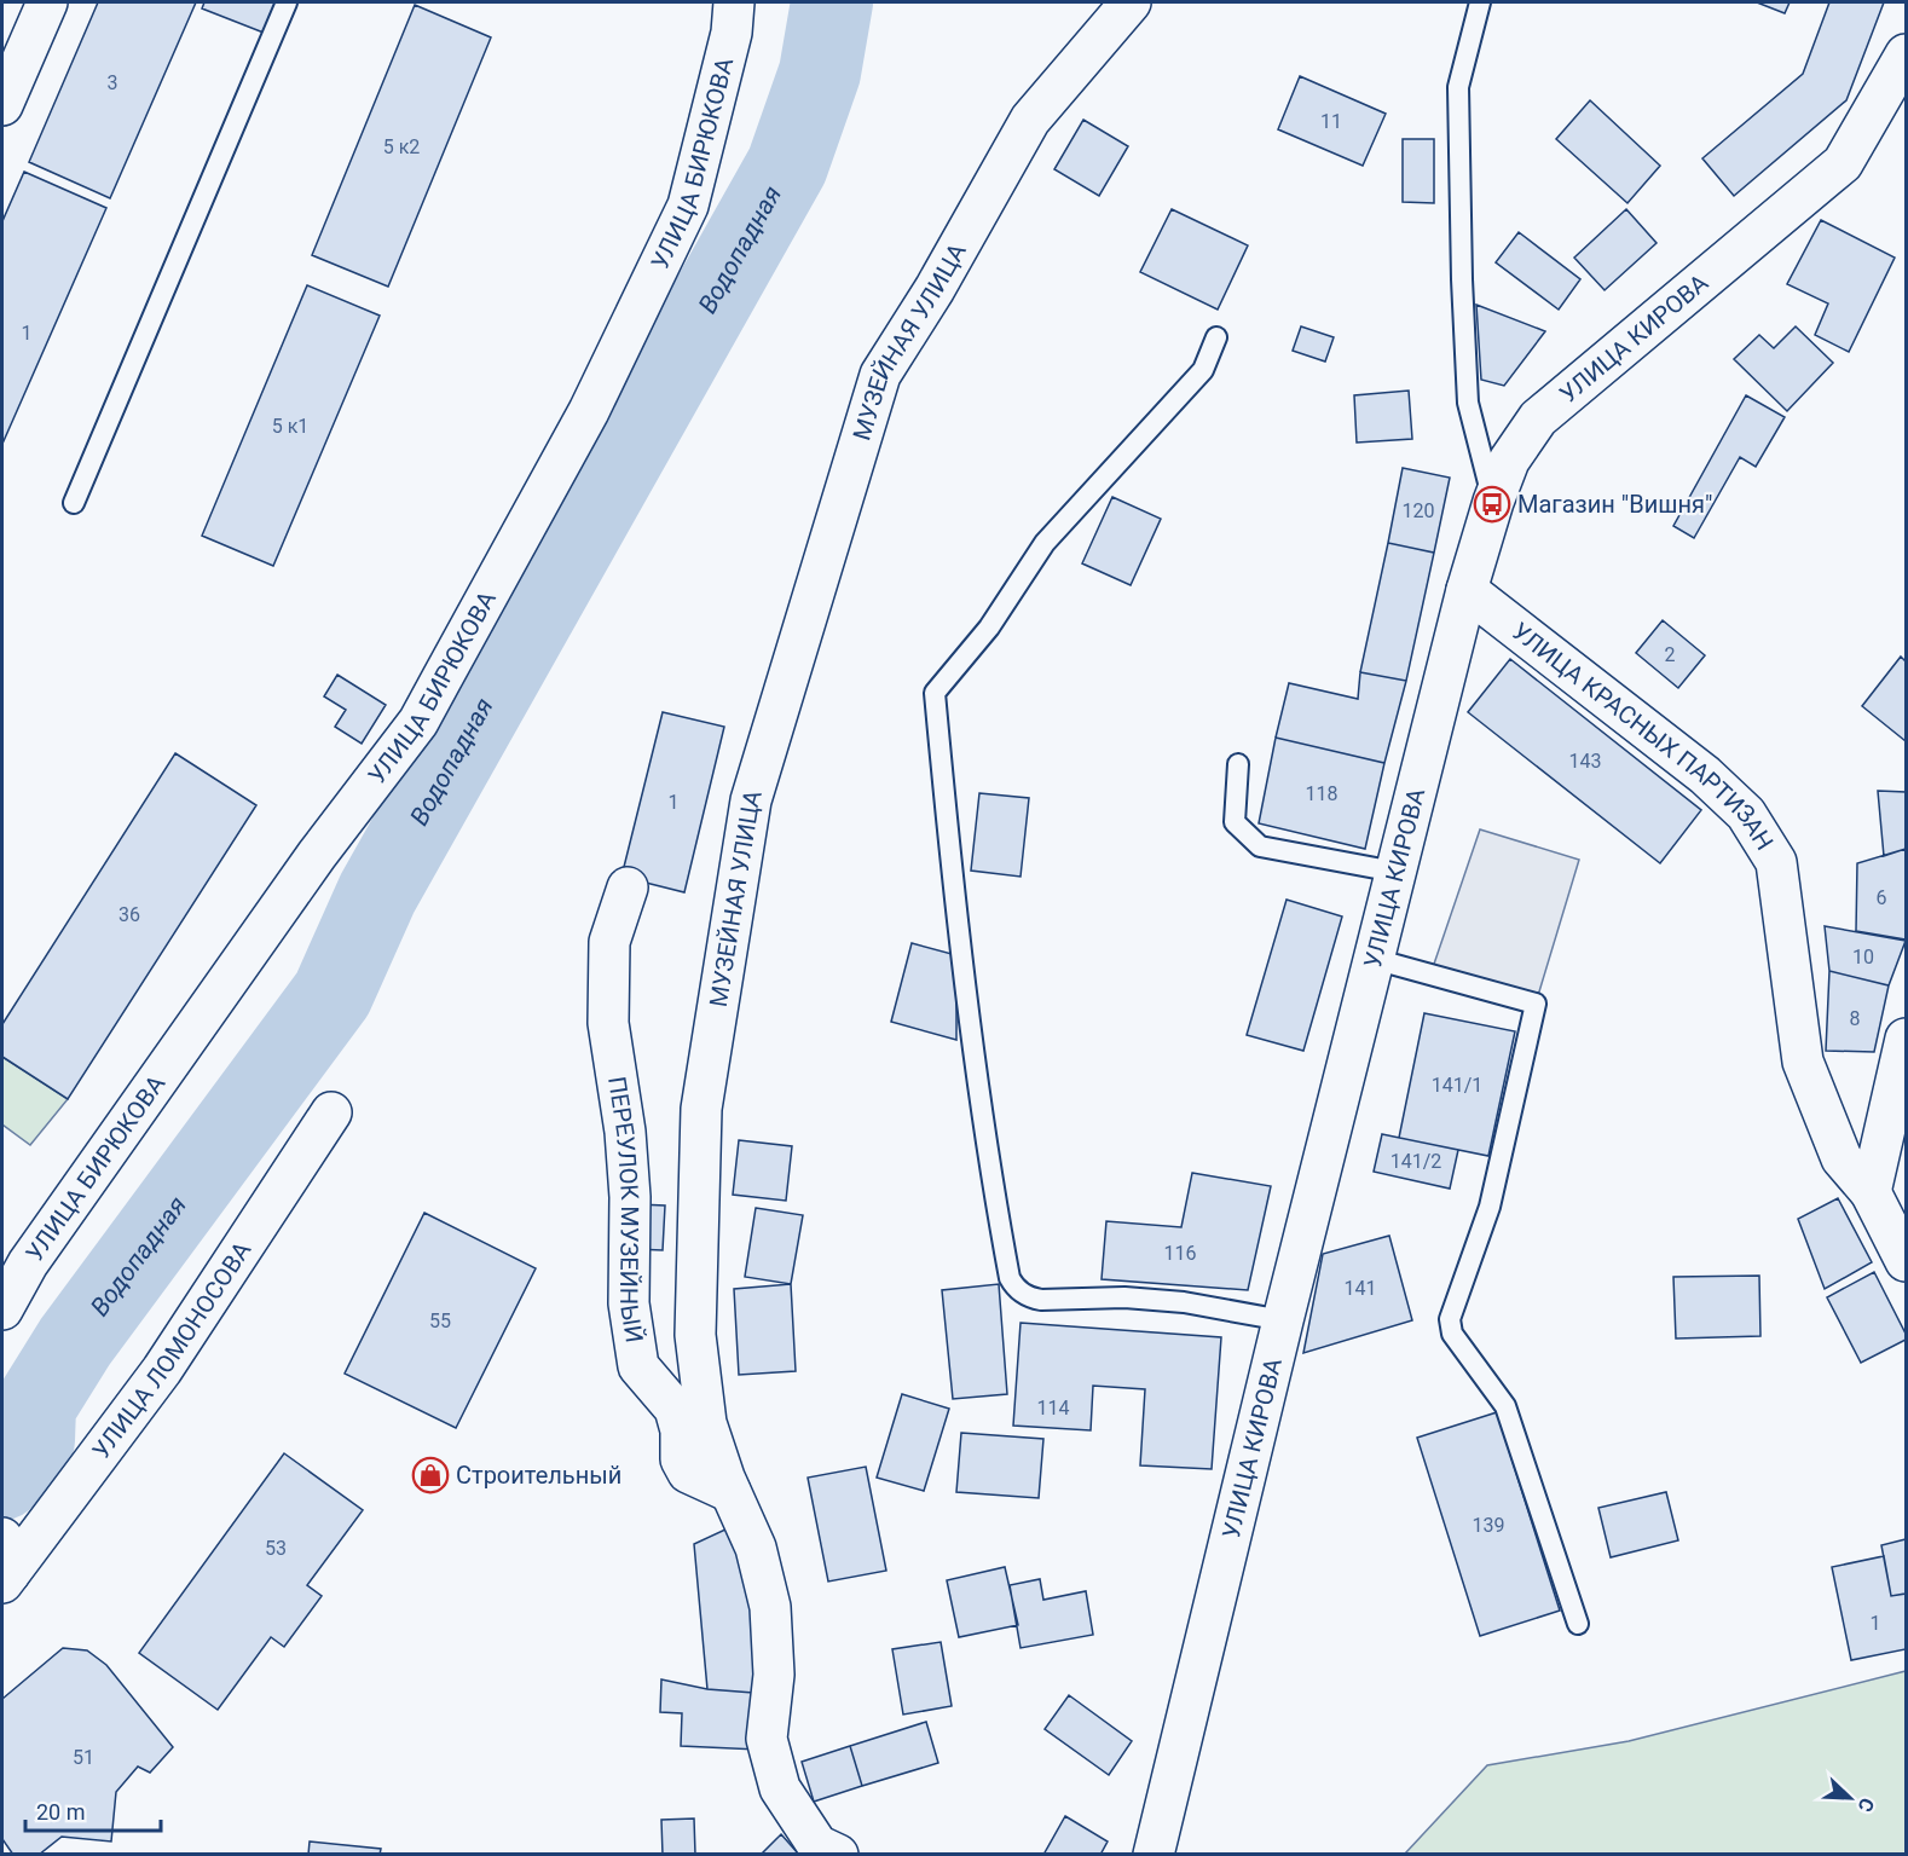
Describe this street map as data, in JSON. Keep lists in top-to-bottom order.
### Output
{
  "streets": {
    "street": [
      "УЛИЦА БИРЮКОВА",
      "УЛИЦА КИРОВА",
      "МУЗЕЙНАЯ УЛИЦА",
      "УЛИЦА КРАСНЫХ ПАРТИЗАН",
      "ПЕРЕУЛОК МУЗЕЙНЫЙ",
      "УЛИЦА ЛОМОНОСОВА"
    ]
  },
  "crossings": [
    ["УЛИЦА КИРОВА", "УЛИЦА КРАСНЫХ ПАРТИЗАН"],
    ["МУЗЕЙНАЯ УЛИЦА", "ПЕРЕУЛОК МУЗЕЙНЫЙ"]
  ],
  "water": ["Водопадная"],
  "places": {
    "bus stop": ["Магазин \"Вишня\""],
    "shop": ["Строительный"]
  },
  "house_numbers": [
    "3",
    "11",
    "5 к2",
    "1",
    "5 к1",
    "120",
    "2",
    "143",
    "118",
    "1",
    "6",
    "36",
    "10",
    "8",
    "141/1",
    "141/2",
    "116",
    "141",
    "55",
    "114",
    "139",
    "53",
    "1",
    "51"
  ],
  "scale_bar": "20 m",
  "north": "bottom right"
}
